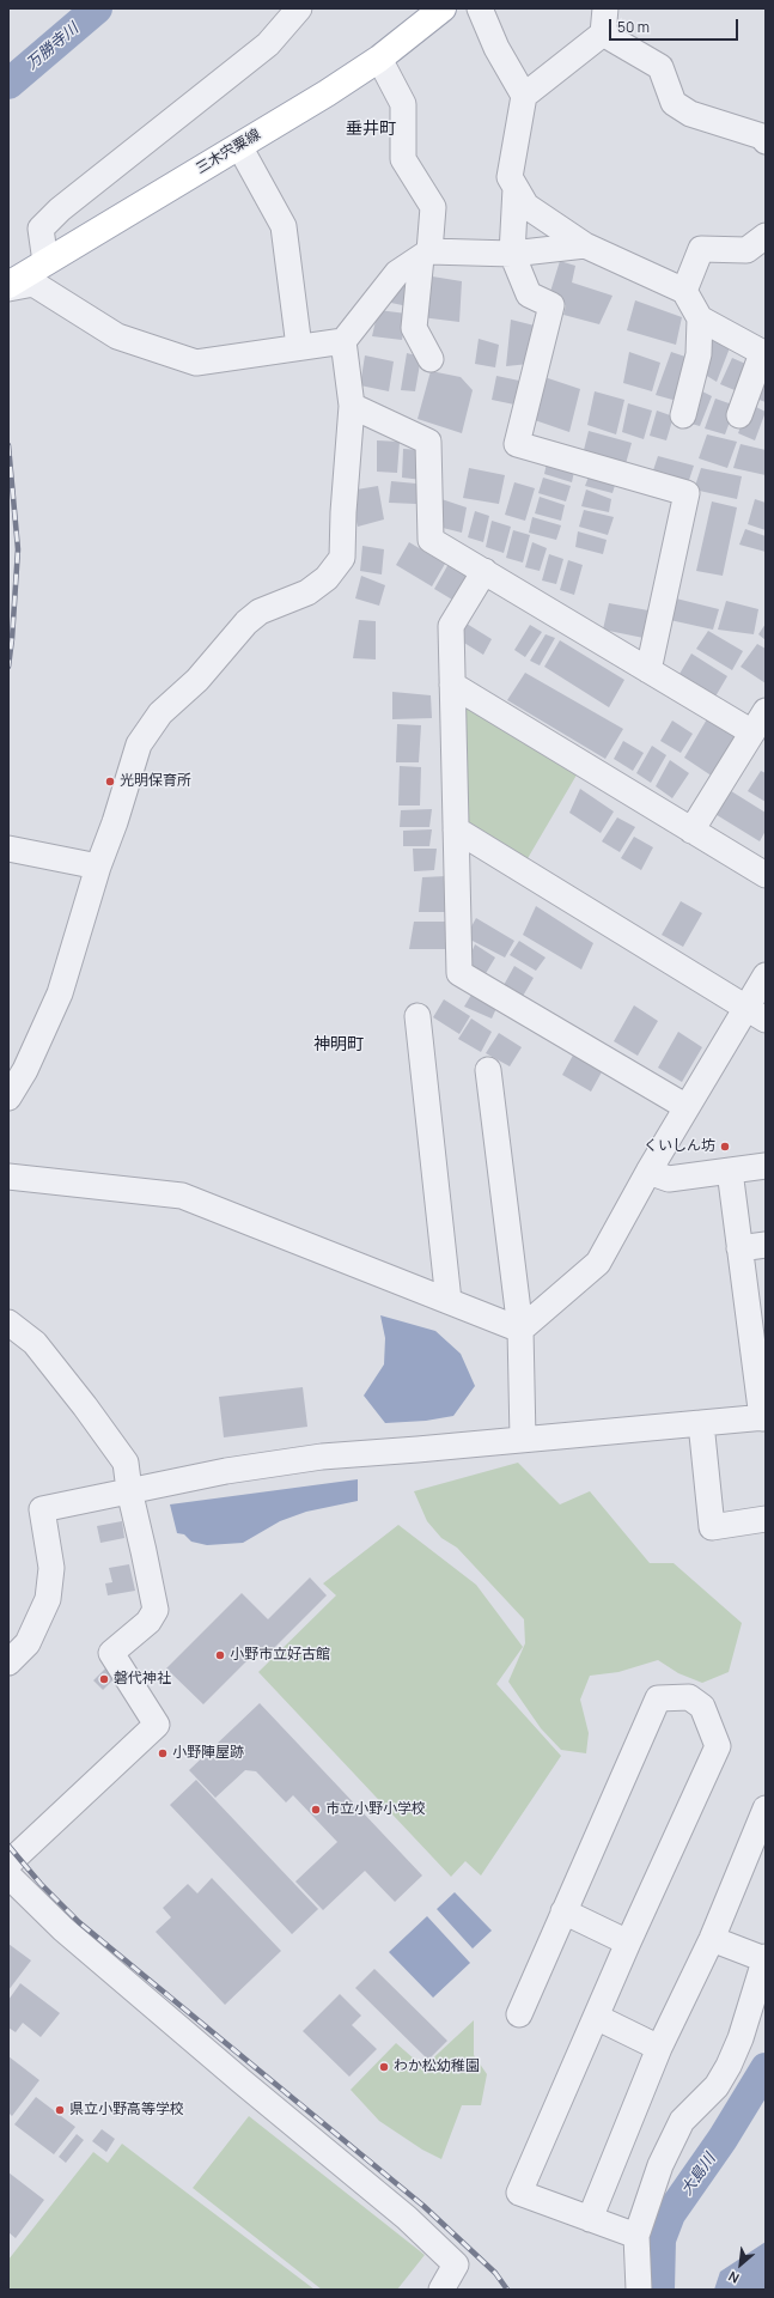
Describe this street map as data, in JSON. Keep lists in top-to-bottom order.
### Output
{
  "streets": {
    "main road": ["三木宍粟線"]
  },
  "districts": ["垂井町", "神明町"],
  "water": ["万勝寺川", "大島川"],
  "places": [
    "光明保育所",
    "くいしん坊",
    "小野市立好古館",
    "磐代神社",
    "小野陣屋跡",
    "市立小野小学校",
    "わか松幼稚園",
    "県立小野高等学校"
  ],
  "scale_bar": "50 m",
  "north": "bottom left"
}
